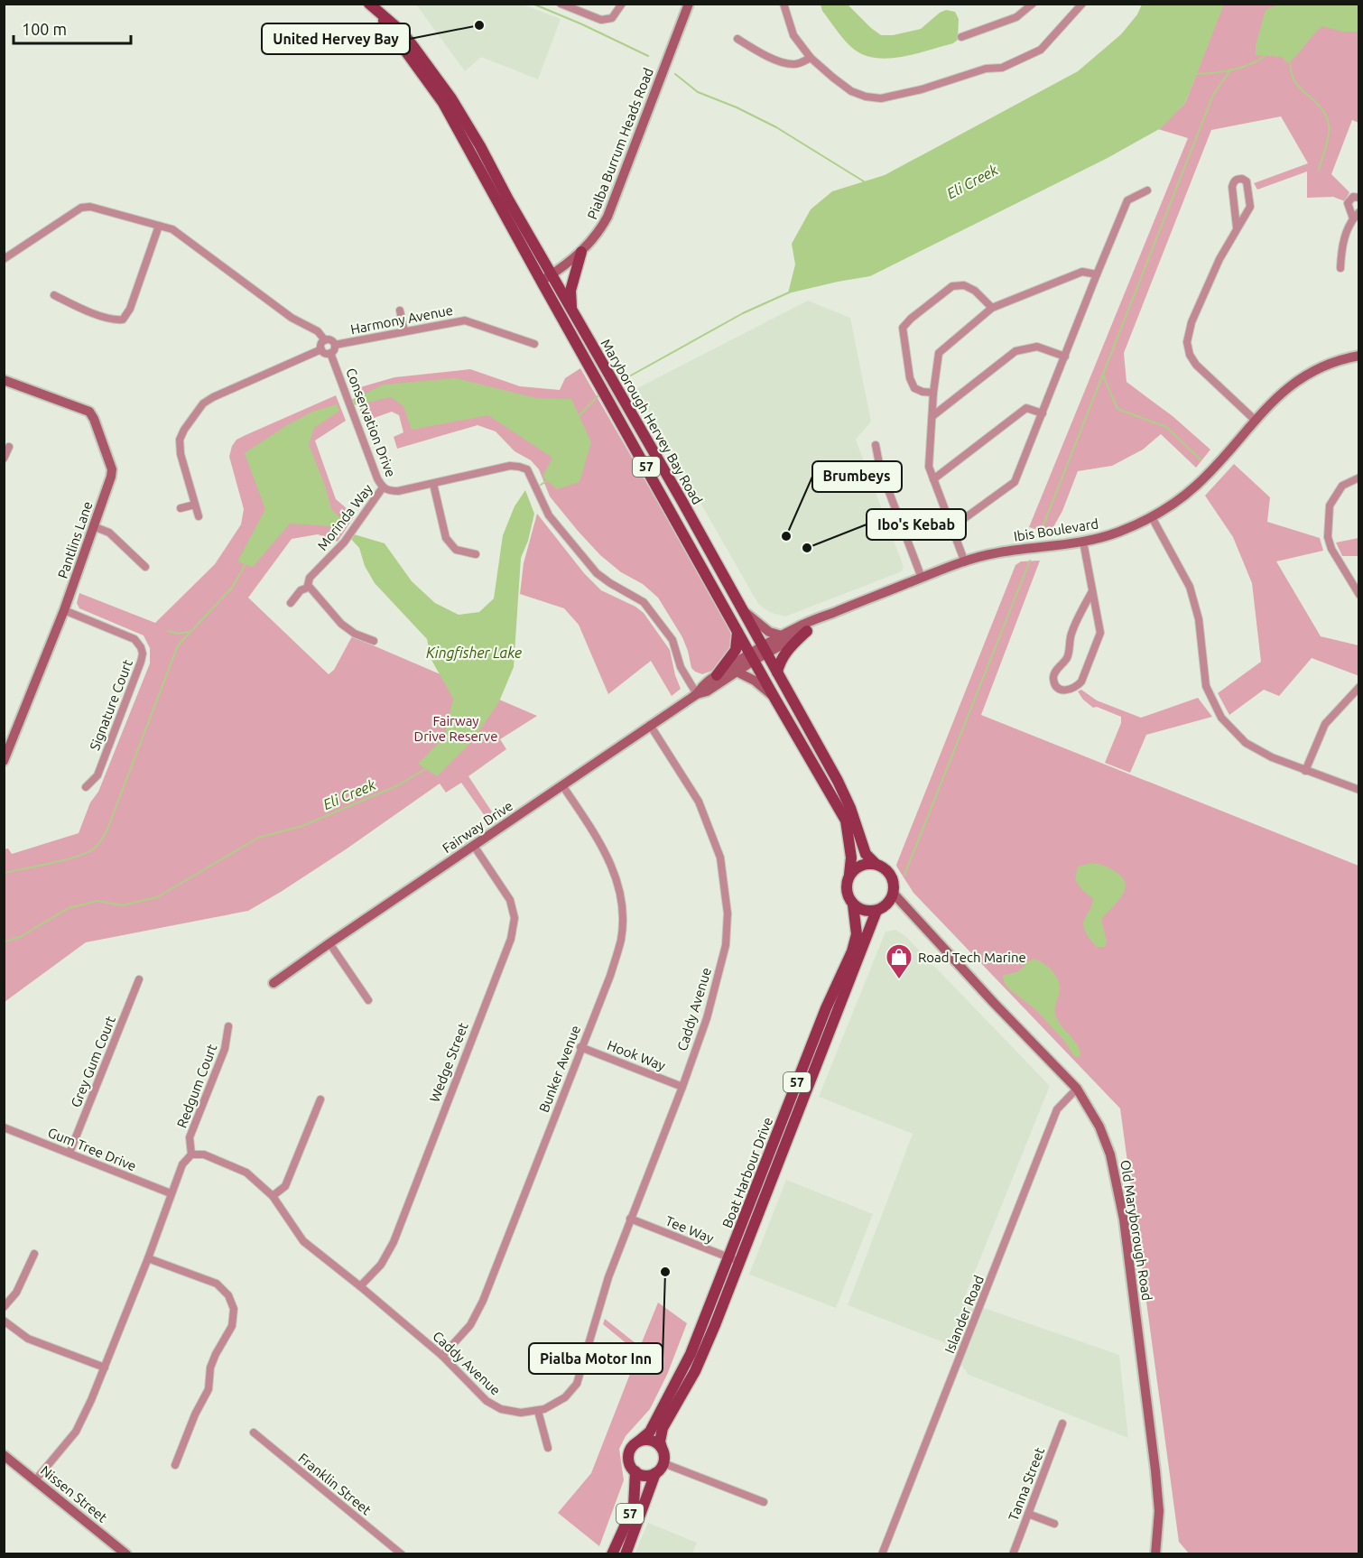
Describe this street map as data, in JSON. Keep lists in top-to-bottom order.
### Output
{
  "streets": {
    "main road": ["Maryborough Hervey Bay Road", "57", "Boat Harbour Drive"],
    "street": [
      "Pialba Burrum Heads Road",
      "Harmony Avenue",
      "Conservation Drive",
      "Morinda Way",
      "Ibis Boulevard",
      "Pantlins Lane",
      "Signature Court",
      "Fairway Drive",
      "Caddy Avenue",
      "Hook Way",
      "Grey Gum Court",
      "Wedge Street",
      "Bunker Avenue",
      "Redgum Court",
      "Gum Tree Drive",
      "Tee Way",
      "Old Maryborough Road",
      "Islander Road",
      "Franklin Street",
      "Tanna Street",
      "Nissen Street"
    ]
  },
  "crossings": [
    ["Pialba Burrum Heads Road", "Maryborough Hervey Bay Road"],
    ["Harmony Avenue", "Conservation Drive"],
    ["Maryborough Hervey Bay Road", "57"],
    ["Maryborough Hervey Bay Road", "Ibis Boulevard"],
    ["Maryborough Hervey Bay Road", "Fairway Drive"],
    ["Maryborough Hervey Bay Road", "Boat Harbour Drive"],
    ["Maryborough Hervey Bay Road", "Old Maryborough Road"],
    ["Conservation Drive", "Morinda Way"],
    ["Conservation Drive", "Fairway Drive"],
    ["57", "Boat Harbour Drive"],
    ["57", "Old Maryborough Road"],
    ["Ibis Boulevard", "Fairway Drive"],
    ["Pantlins Lane", "Signature Court"],
    ["Fairway Drive", "Caddy Avenue"],
    ["Fairway Drive", "Wedge Street"],
    ["Fairway Drive", "Bunker Avenue"],
    ["Caddy Avenue", "Hook Way"],
    ["Caddy Avenue", "Wedge Street"],
    ["Caddy Avenue", "Bunker Avenue"],
    ["Caddy Avenue", "Redgum Court"],
    ["Caddy Avenue", "Tee Way"],
    ["Hook Way", "Bunker Avenue"],
    ["Grey Gum Court", "Gum Tree Drive"],
    ["Boat Harbour Drive", "Tee Way"],
    ["Boat Harbour Drive", "Old Maryborough Road"],
    ["Old Maryborough Road", "Islander Road"]
  ],
  "water": ["Eli Creek", "Kingfisher Lake"],
  "parks": ["Fairway Drive Reserve"],
  "places": {
    "other": [
      "United Hervey Bay",
      "Brumbeys",
      "Ibo's Kebab",
      "Pialba Motor Inn"
    ],
    "shop": ["Road Tech Marine"]
  },
  "scale_bar": "100 m"
}
